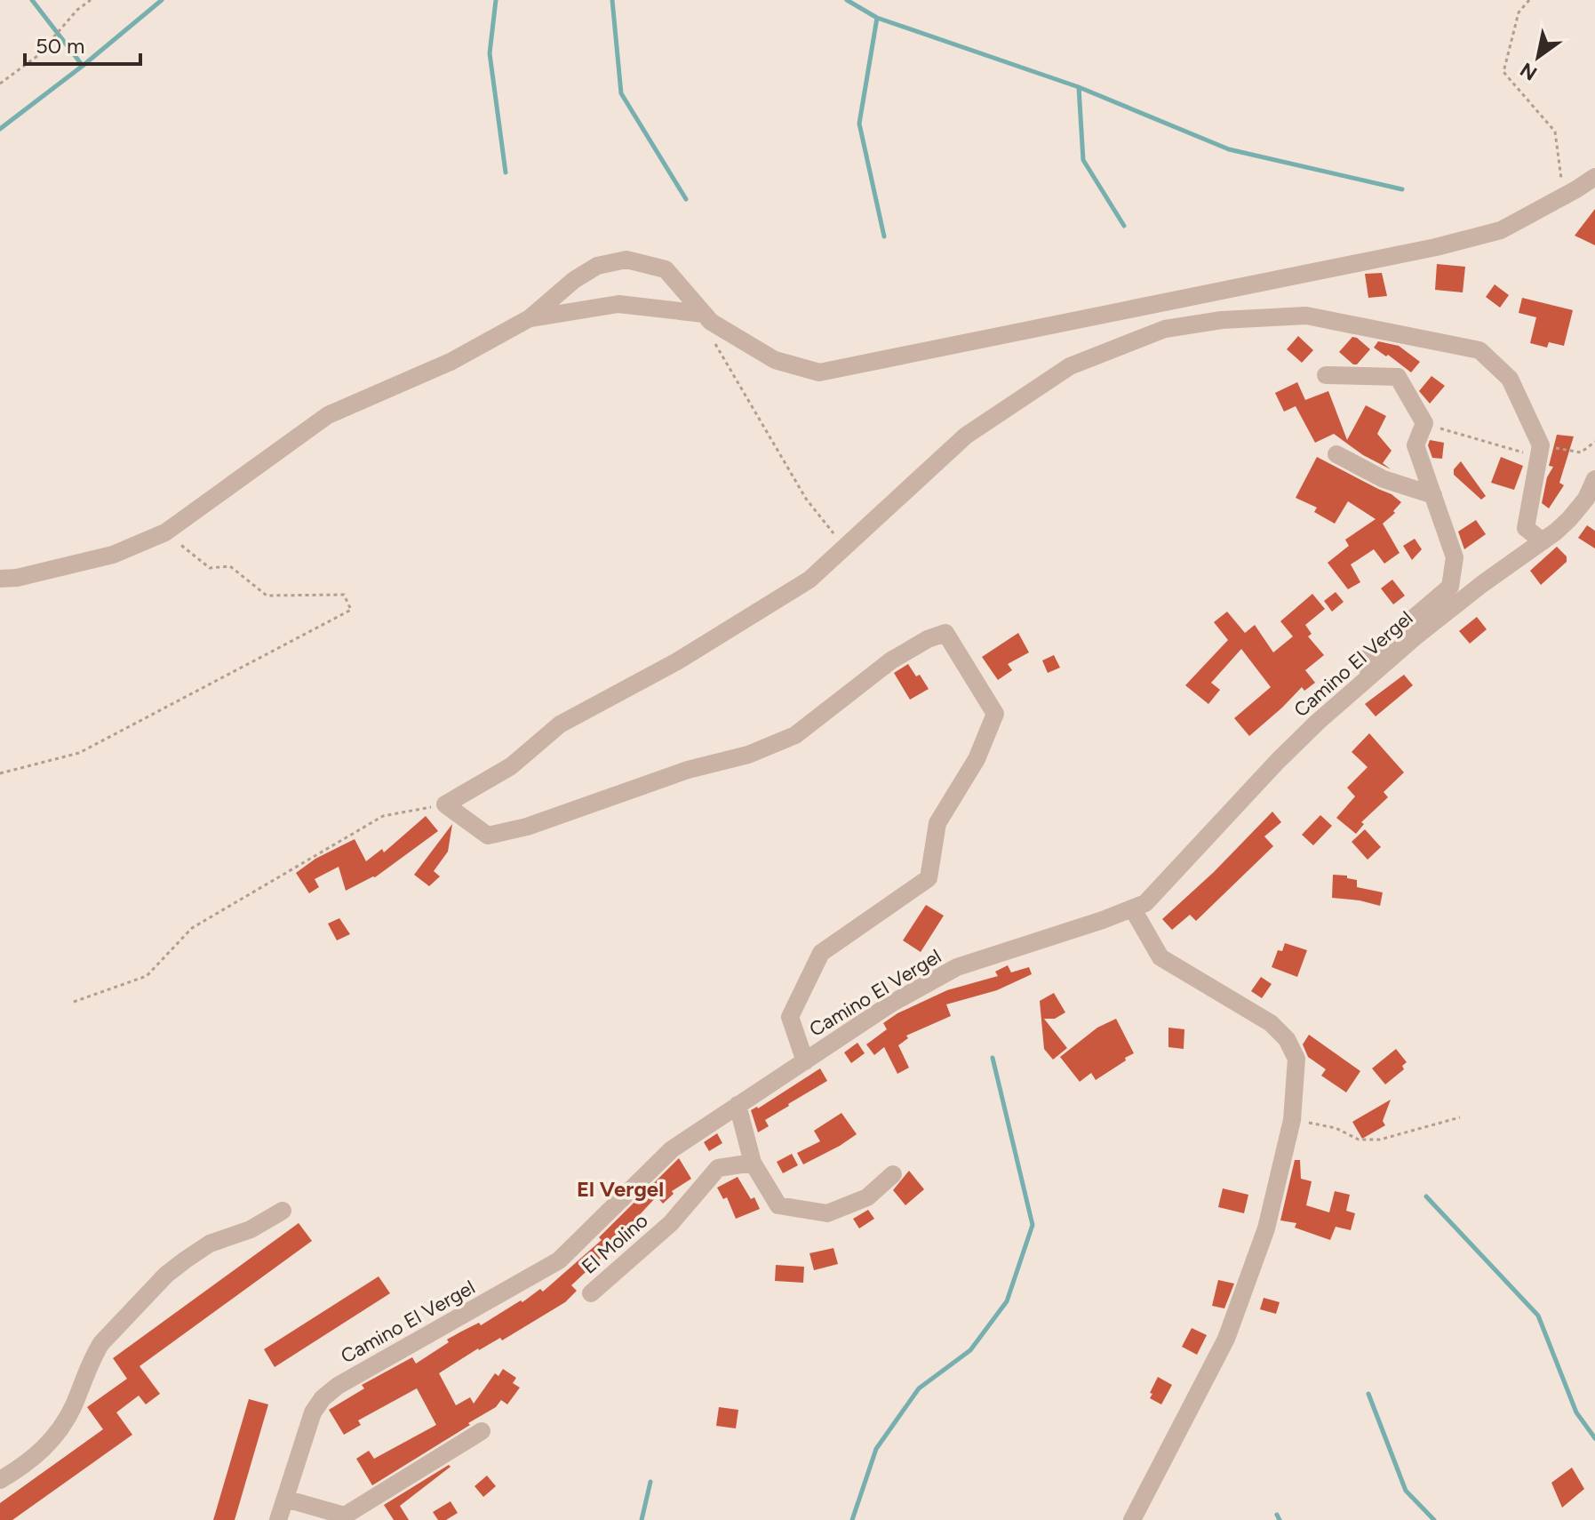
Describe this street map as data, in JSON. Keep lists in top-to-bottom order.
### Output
{
  "streets": {
    "street": ["Camino El Vergel", "El Molino"]
  },
  "districts": ["El Vergel"],
  "scale_bar": "50 m",
  "north": "bottom left"
}
